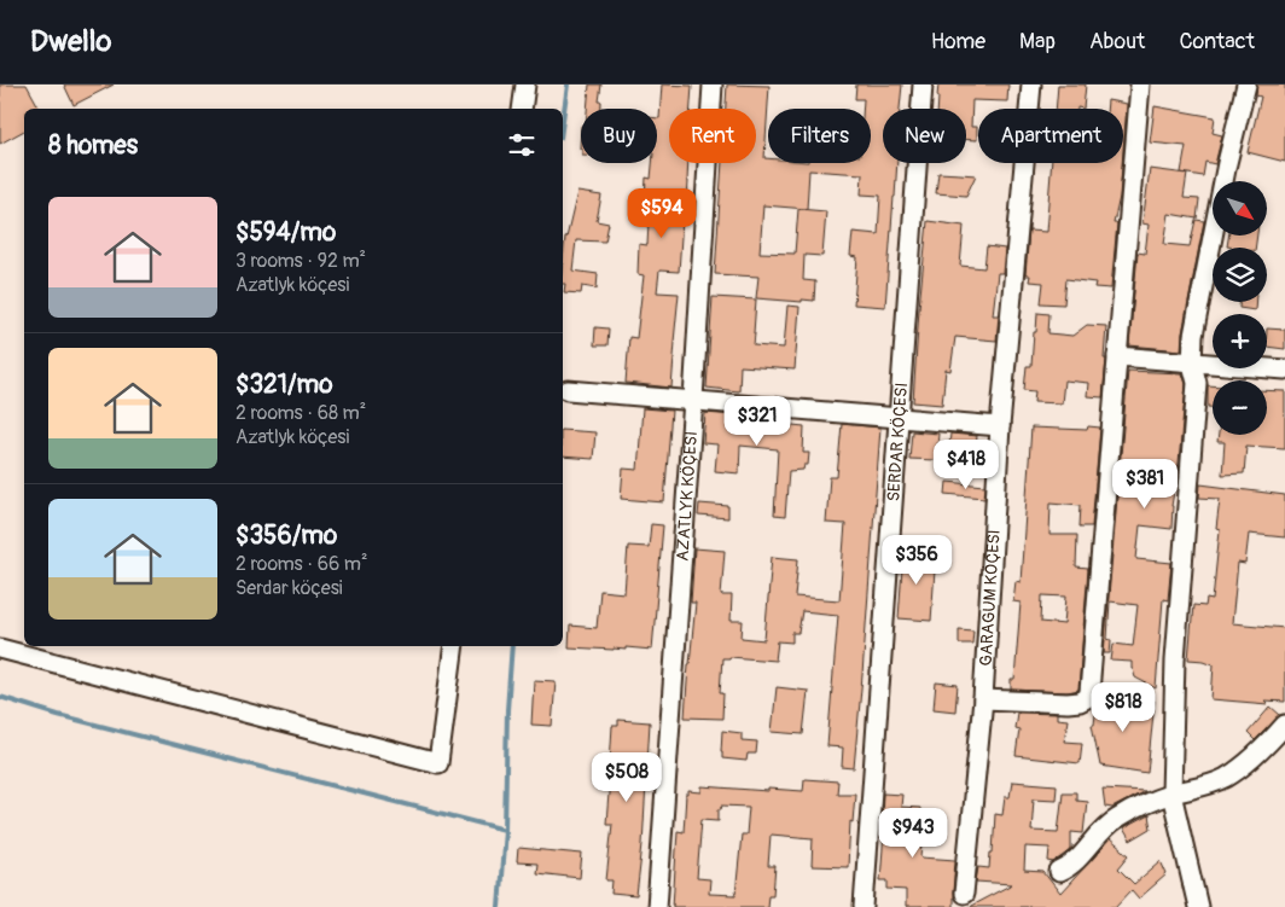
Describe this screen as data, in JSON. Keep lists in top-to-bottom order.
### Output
{
  "streets": {
    "street": ["SERDAR KÖÇESI", "AZATLYK KÖÇESI", "GARAGUM KÖÇESI"]
  },
  "north": "bottom right",
  "page": {
    "header": "Dwello",
    "nav": [
      "Home",
      "Map",
      "About",
      "Contact"
    ],
    "chip": [
      "Buy",
      "Rent",
      "Filters",
      "New",
      "Apartment"
    ],
    "heading": "8 homes",
    "map_buttons": ["+", "−"],
    "list": [
      {
        "name": "$594/mo",
        "note": "3 rooms · 92 m² · Azatlyk köçesi"
      },
      {
        "name": "$321/mo",
        "note": "2 rooms · 68 m² · Azatlyk köçesi"
      },
      {
        "name": "$356/mo",
        "note": "2 rooms · 66 m² · Serdar köçesi"
      }
    ],
    "price": [
      "$594",
      "$321",
      "$418",
      "$381",
      "$356",
      "$818",
      "$508",
      "$943"
    ]
  }
}
